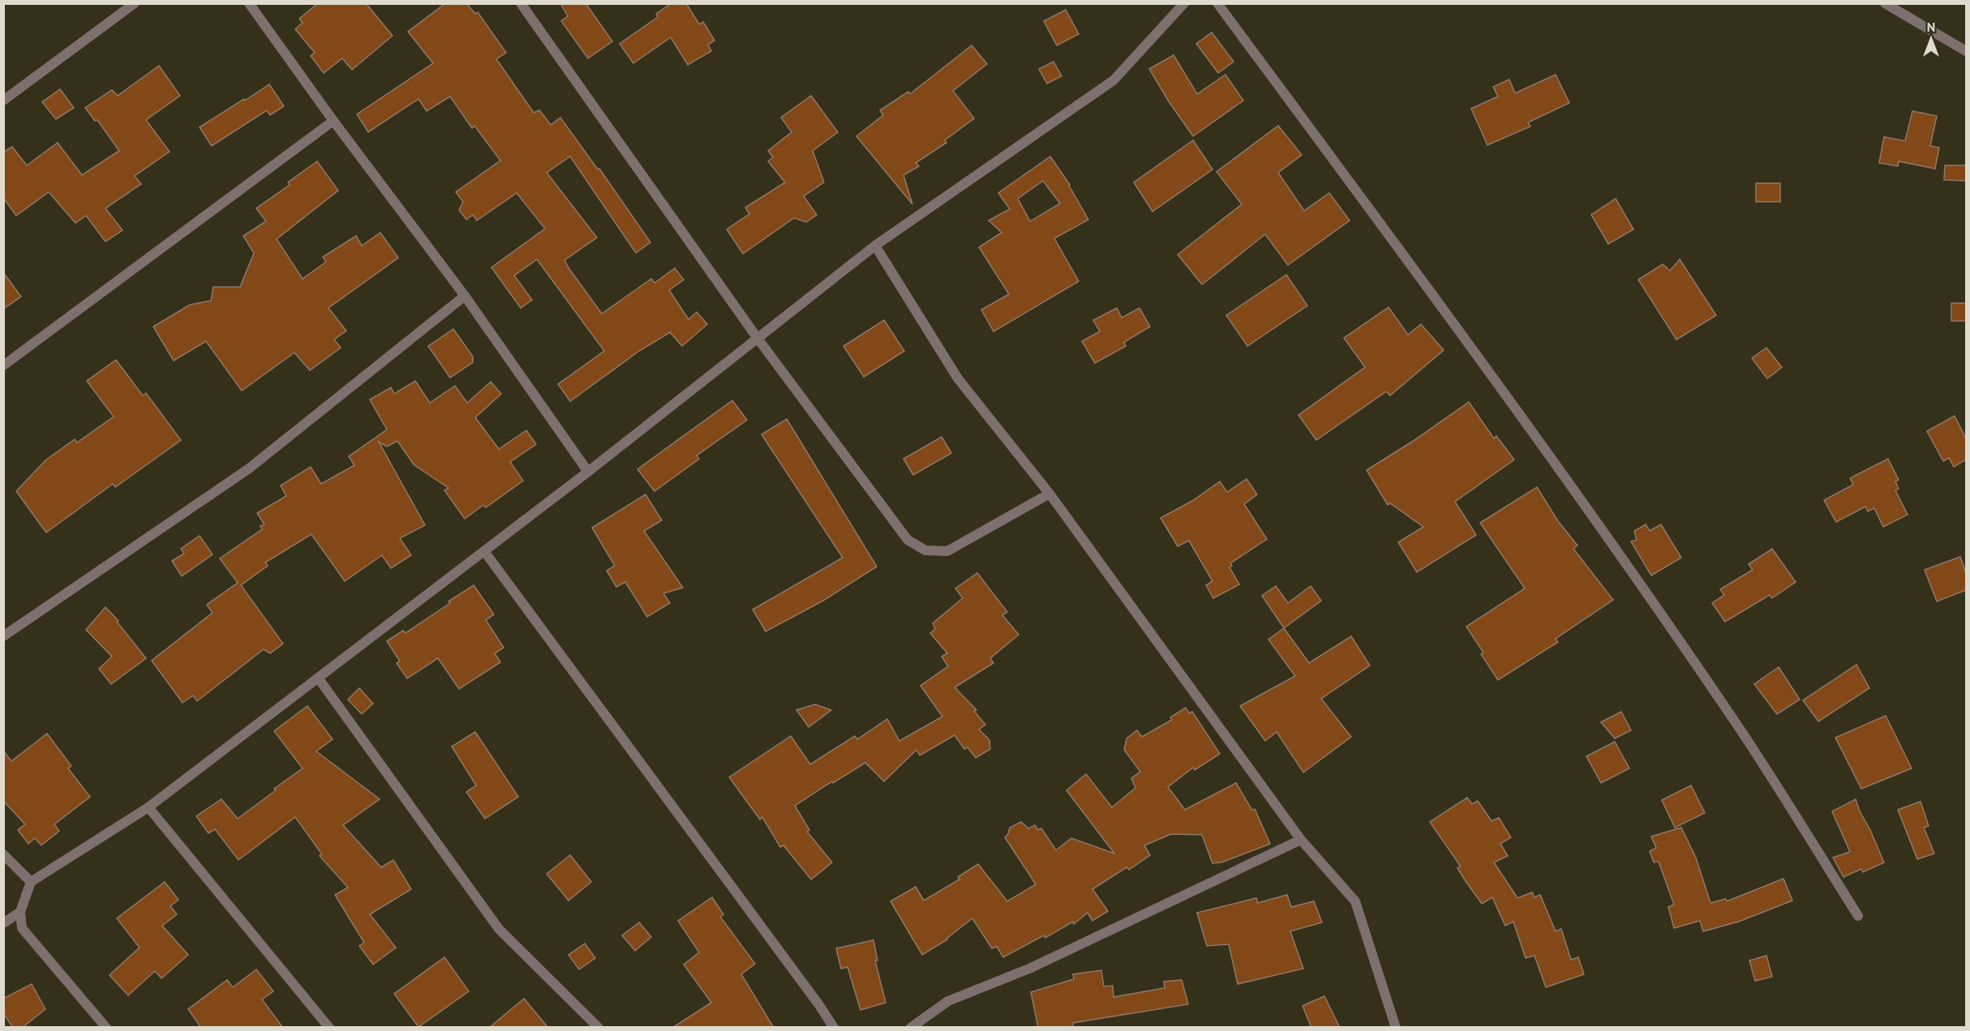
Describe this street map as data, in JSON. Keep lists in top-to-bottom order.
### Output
{
  "north": "top"
}
